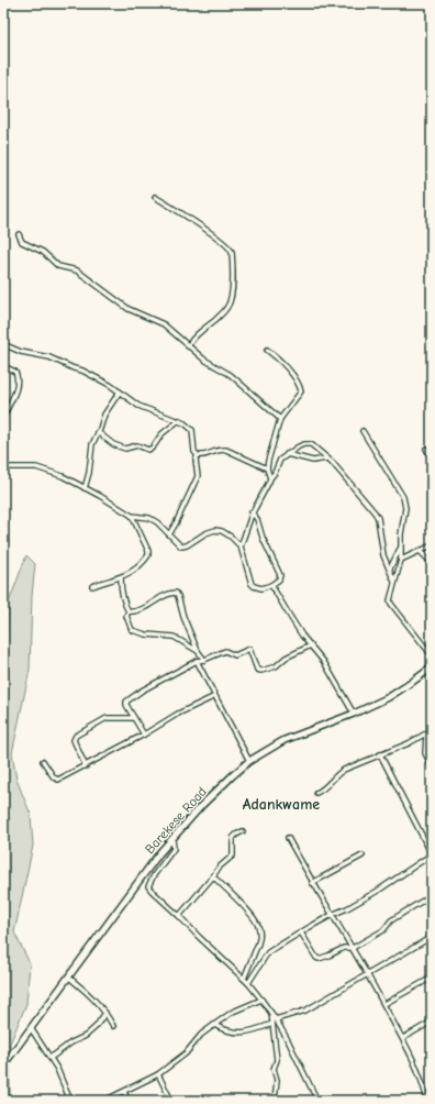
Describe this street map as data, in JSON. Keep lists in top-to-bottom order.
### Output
{
  "streets": {
    "main road": ["Barekese Road"]
  },
  "districts": ["Adankwame"]
}
